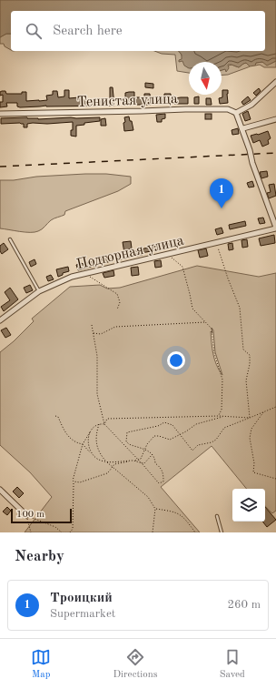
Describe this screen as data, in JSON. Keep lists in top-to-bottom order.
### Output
{
  "streets": {
    "street": ["Тенистая улица", "Подгорная улица"]
  },
  "scale_bar": "100 m",
  "north": "bottom",
  "page": {
    "search": "Search here",
    "pins": "1",
    "scale": "100 m",
    "heading": "Nearby",
    "list": [
      {
        "mark": "1",
        "name": "Троицкий",
        "note": "Supermarket",
        "value": "260 m"
      }
    ],
    "nav": ["Map", "Directions", "Saved"]
  }
}
